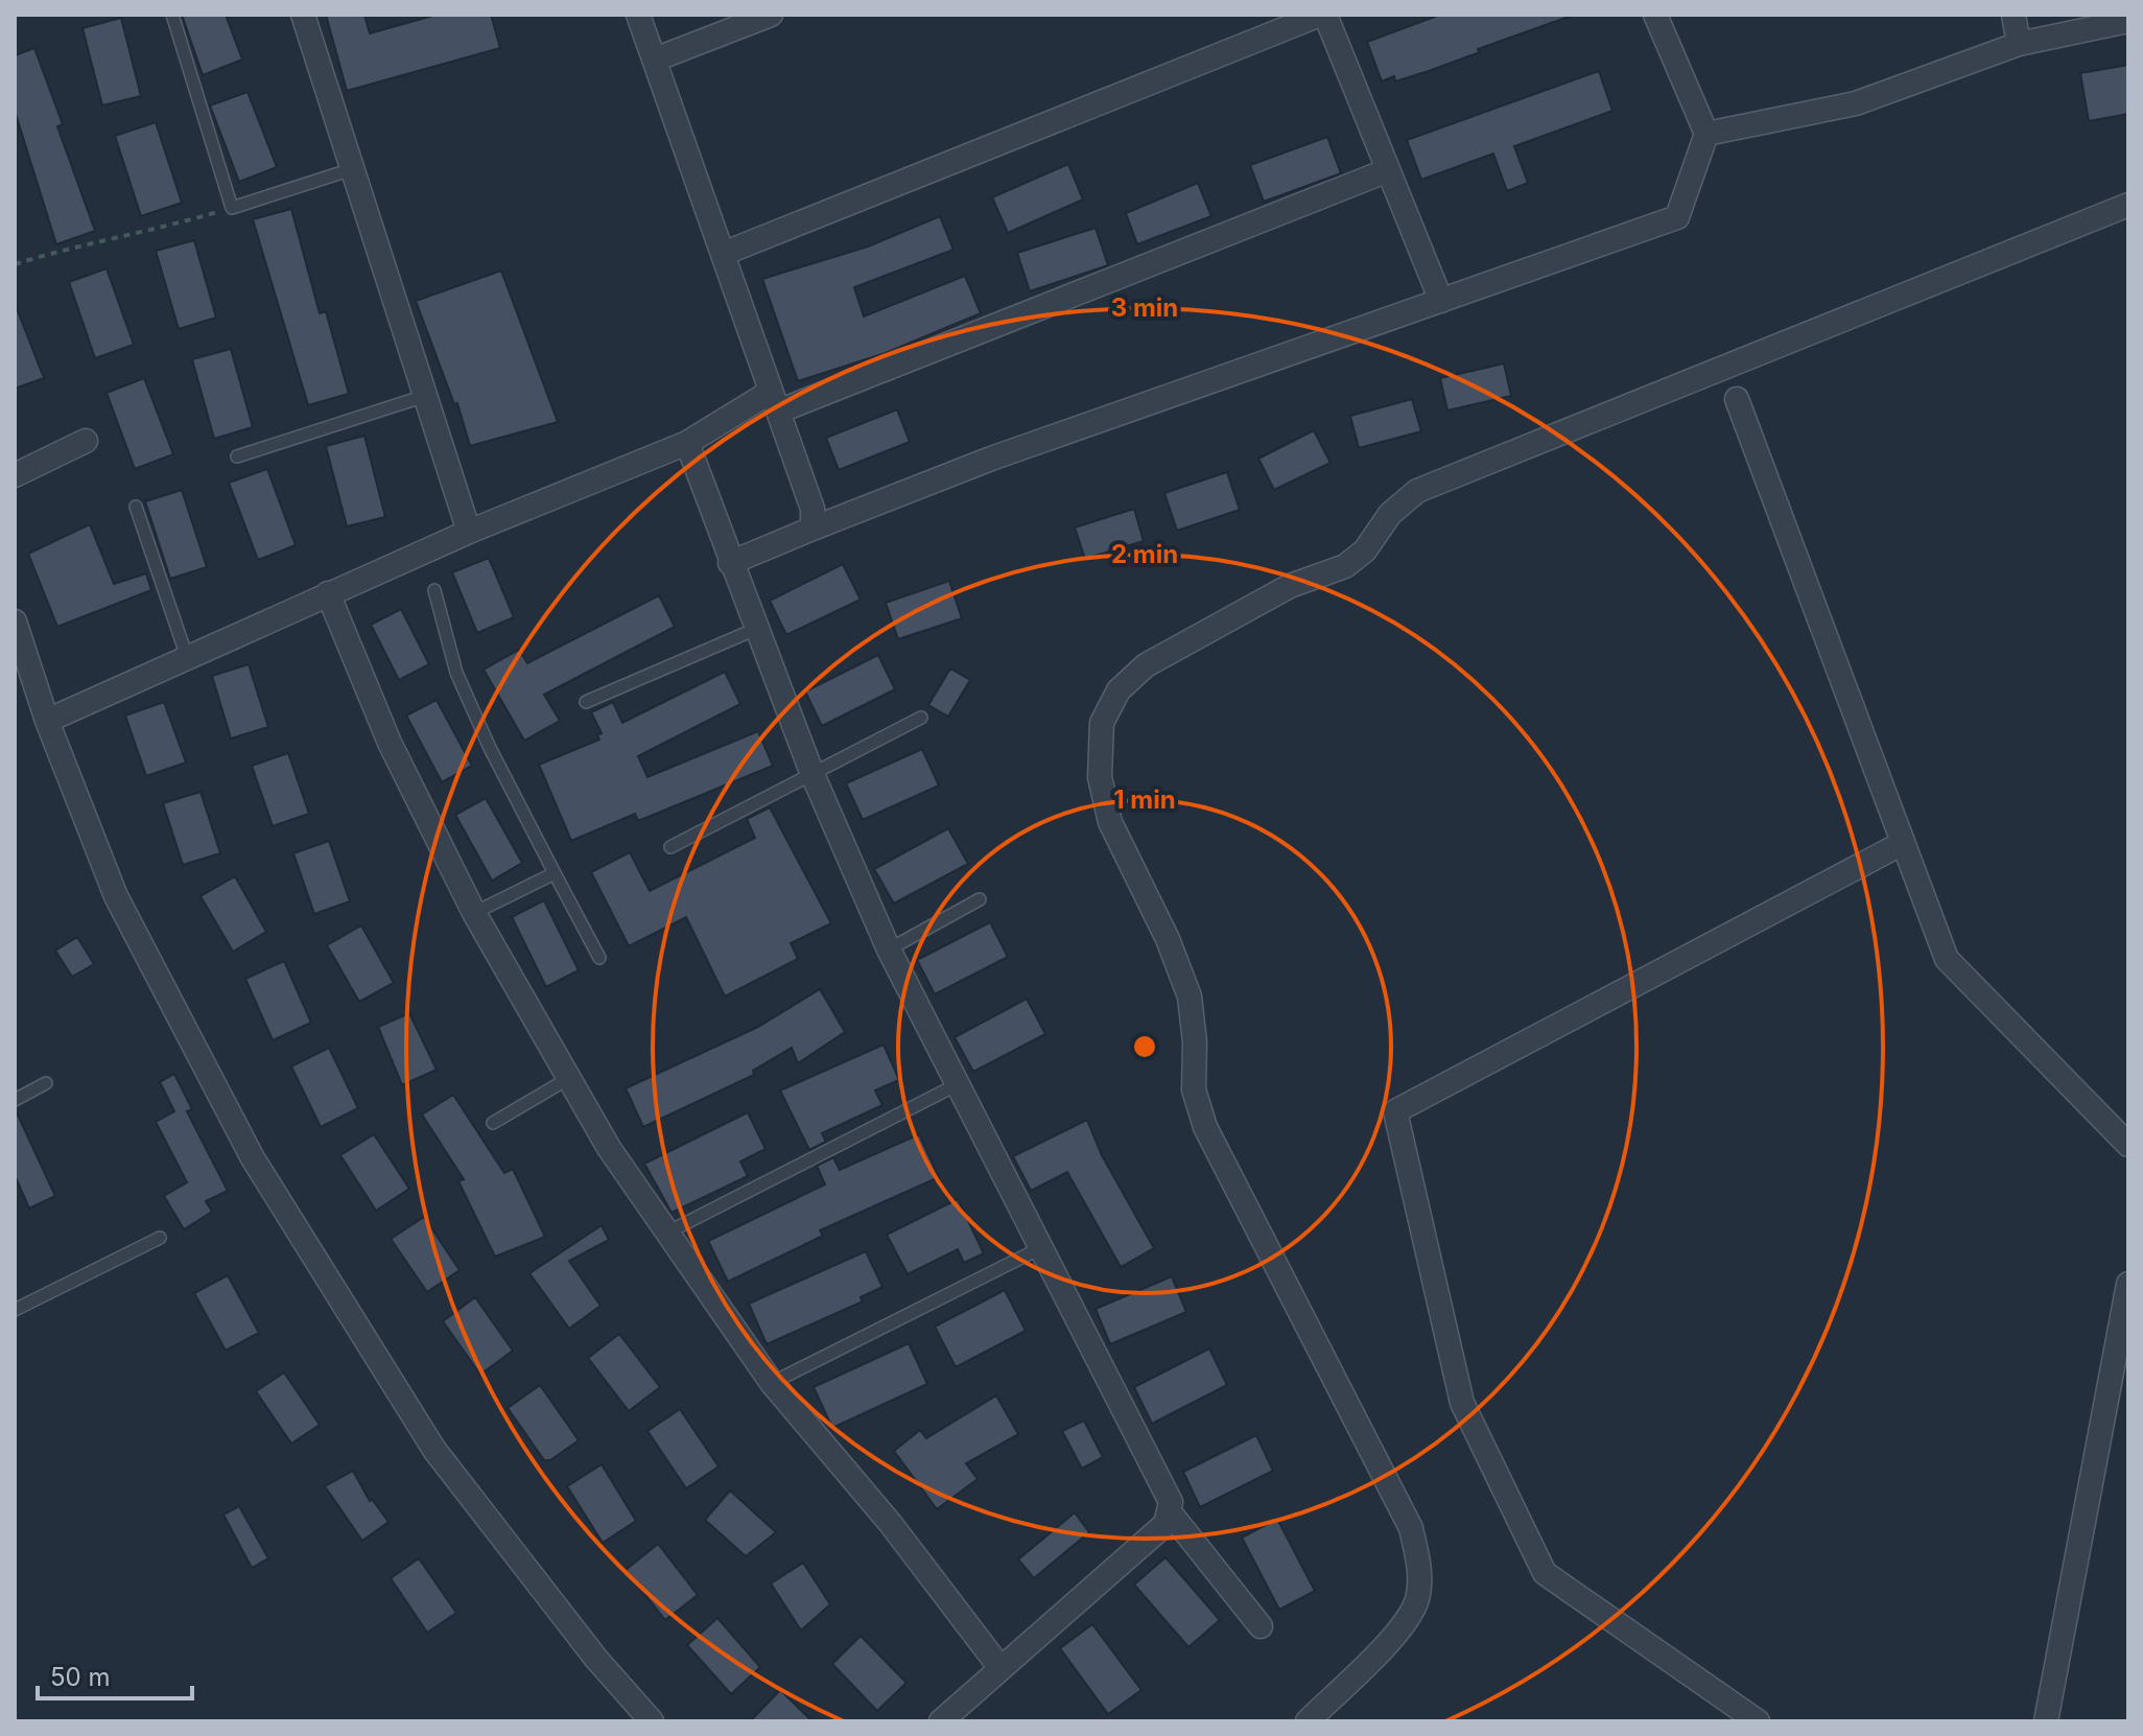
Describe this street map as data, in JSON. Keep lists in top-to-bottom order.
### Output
{
  "scale_bar": "50 m",
  "rings": ["3 min", "2 min", "1 min"]
}
